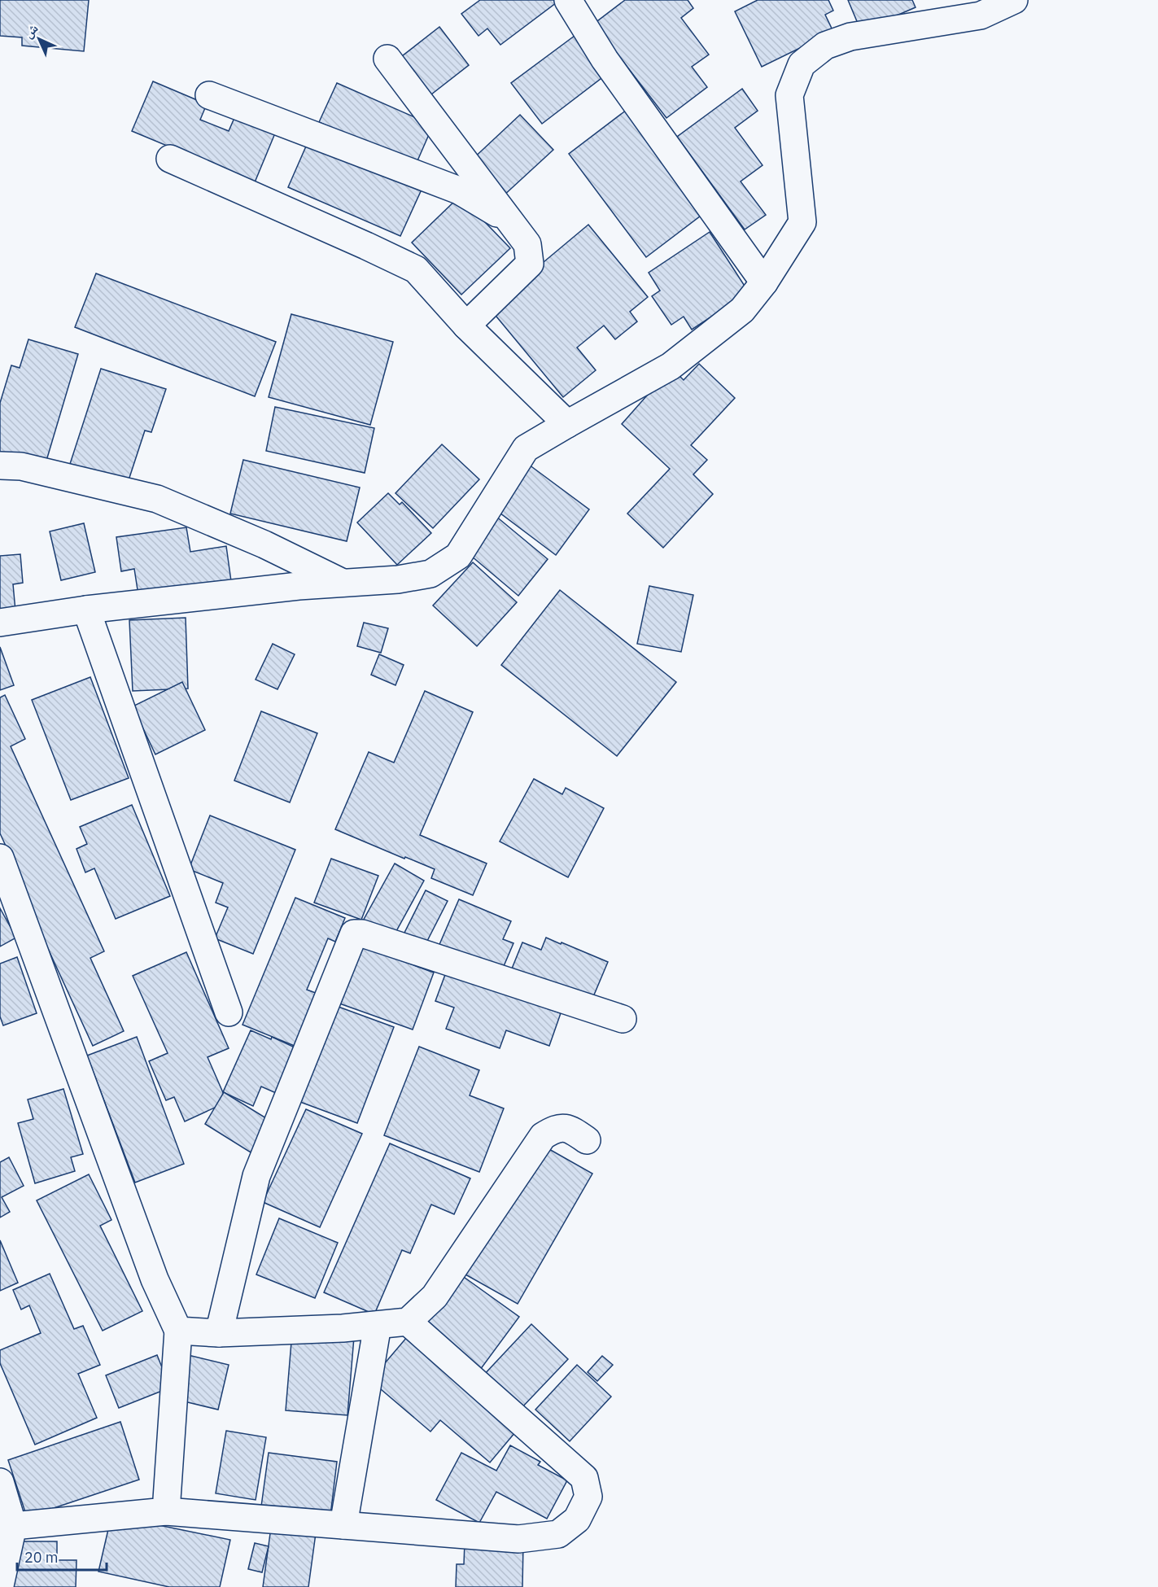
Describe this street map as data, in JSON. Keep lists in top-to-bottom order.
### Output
{
  "scale_bar": "20 m",
  "north": "top left"
}
